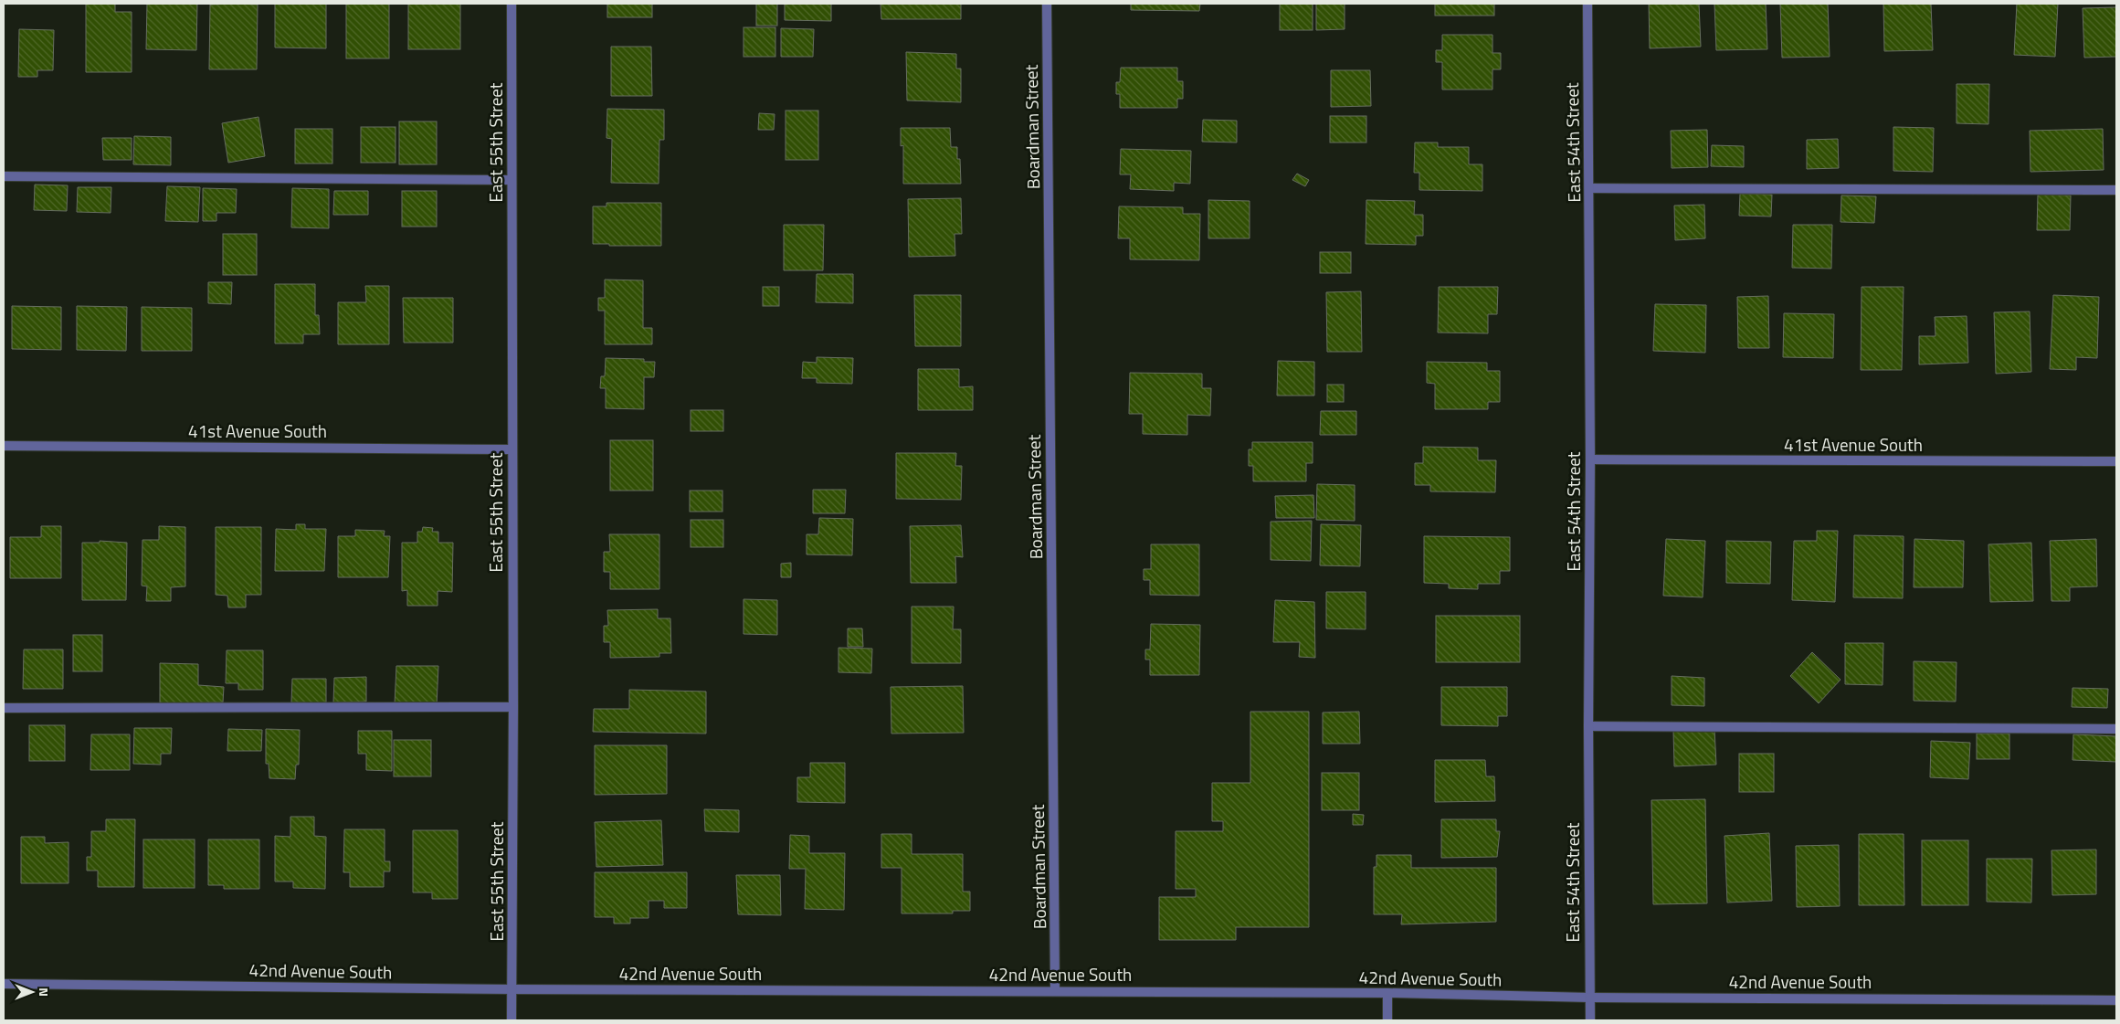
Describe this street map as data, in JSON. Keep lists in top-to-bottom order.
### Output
{
  "streets": {
    "street": [
      "Boardman Street",
      "East 55th Street",
      "East 54th Street",
      "41st Avenue South",
      "42nd Avenue South"
    ]
  },
  "crossings": [
    ["Boardman Street", "42nd Avenue South"],
    ["East 55th Street", "41st Avenue South"],
    ["East 55th Street", "42nd Avenue South"],
    ["East 54th Street", "41st Avenue South"],
    ["East 54th Street", "42nd Avenue South"]
  ],
  "north": "right"
}
